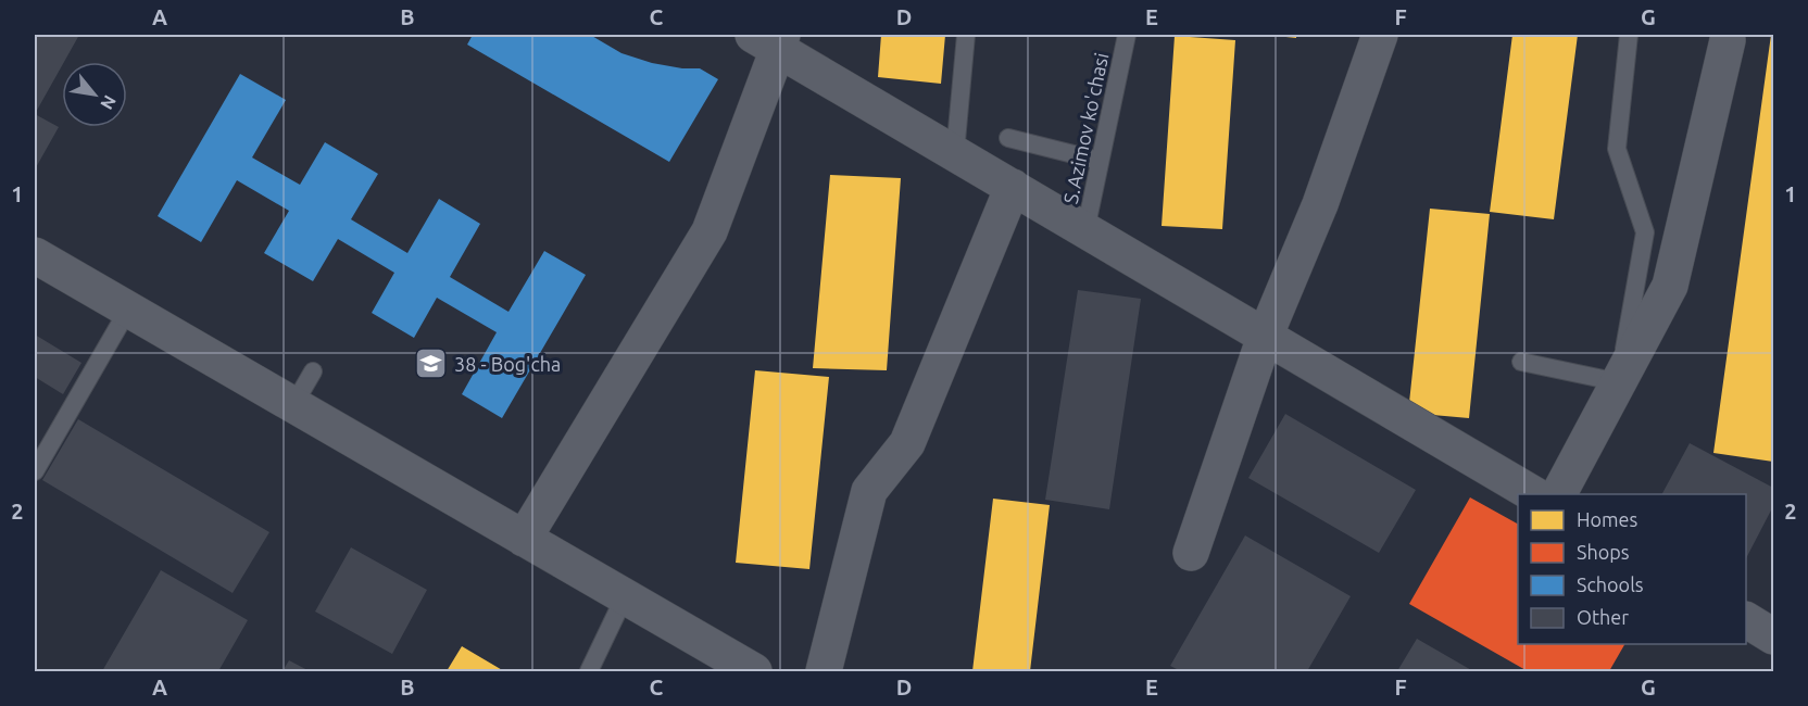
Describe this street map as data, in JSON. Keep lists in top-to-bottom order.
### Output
{
  "streets": {
    "lane": ["S.Azimov ko'chasi"]
  },
  "places": {
    "school or university": ["38 - Bog'cha"]
  },
  "legend": [
    "Homes",
    "Shops",
    "Schools",
    "Other"
  ],
  "north": "bottom right",
  "grid": {
    "columns": [
      "A",
      "B",
      "C",
      "D",
      "E",
      "F",
      "G"
    ],
    "rows": ["1", "2"]
  }
}
